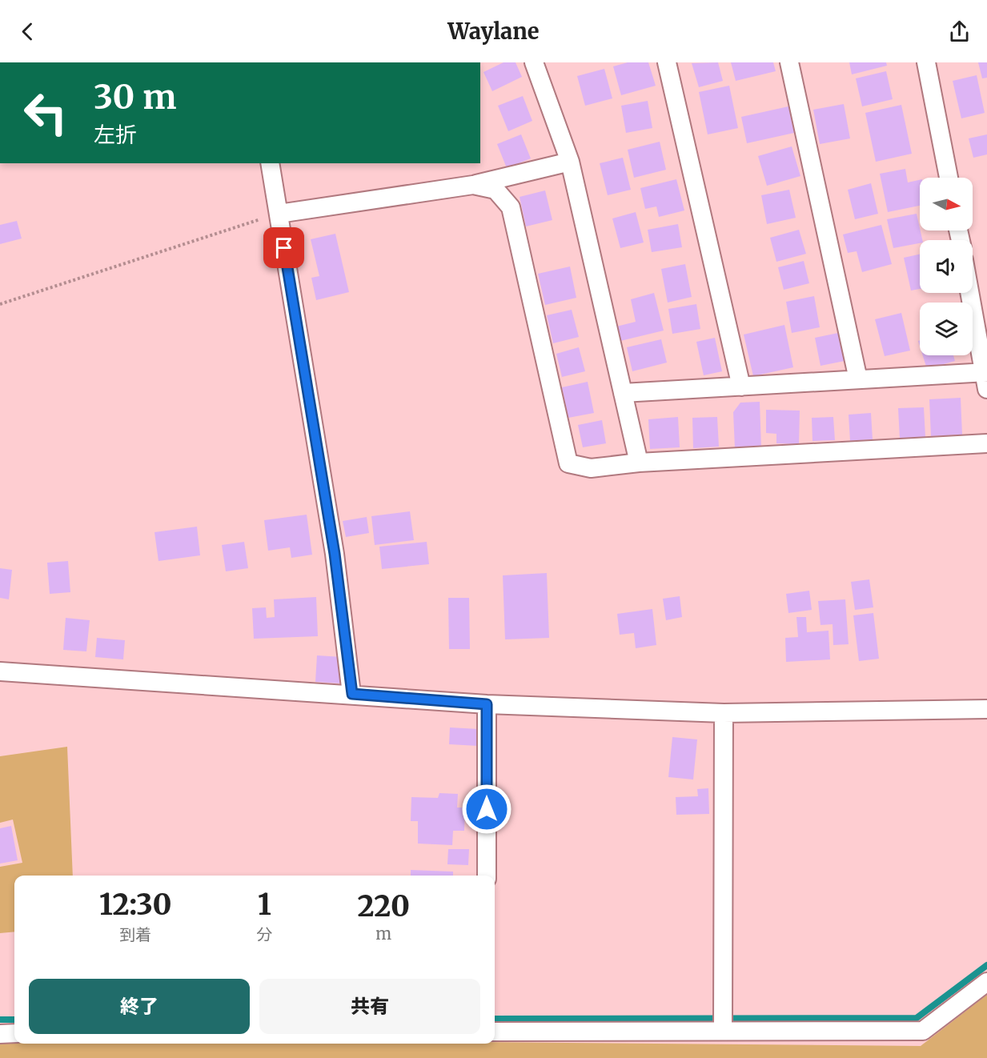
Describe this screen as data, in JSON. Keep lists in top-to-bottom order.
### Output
{
  "north": "right",
  "page": {
    "header": "Waylane",
    "turn": ["30 m", "左折"],
    "eta": [
      "12:30",
      "到着",
      "1",
      "分",
      "220",
      "m"
    ],
    "buttons": ["終了", "共有"]
  }
}
